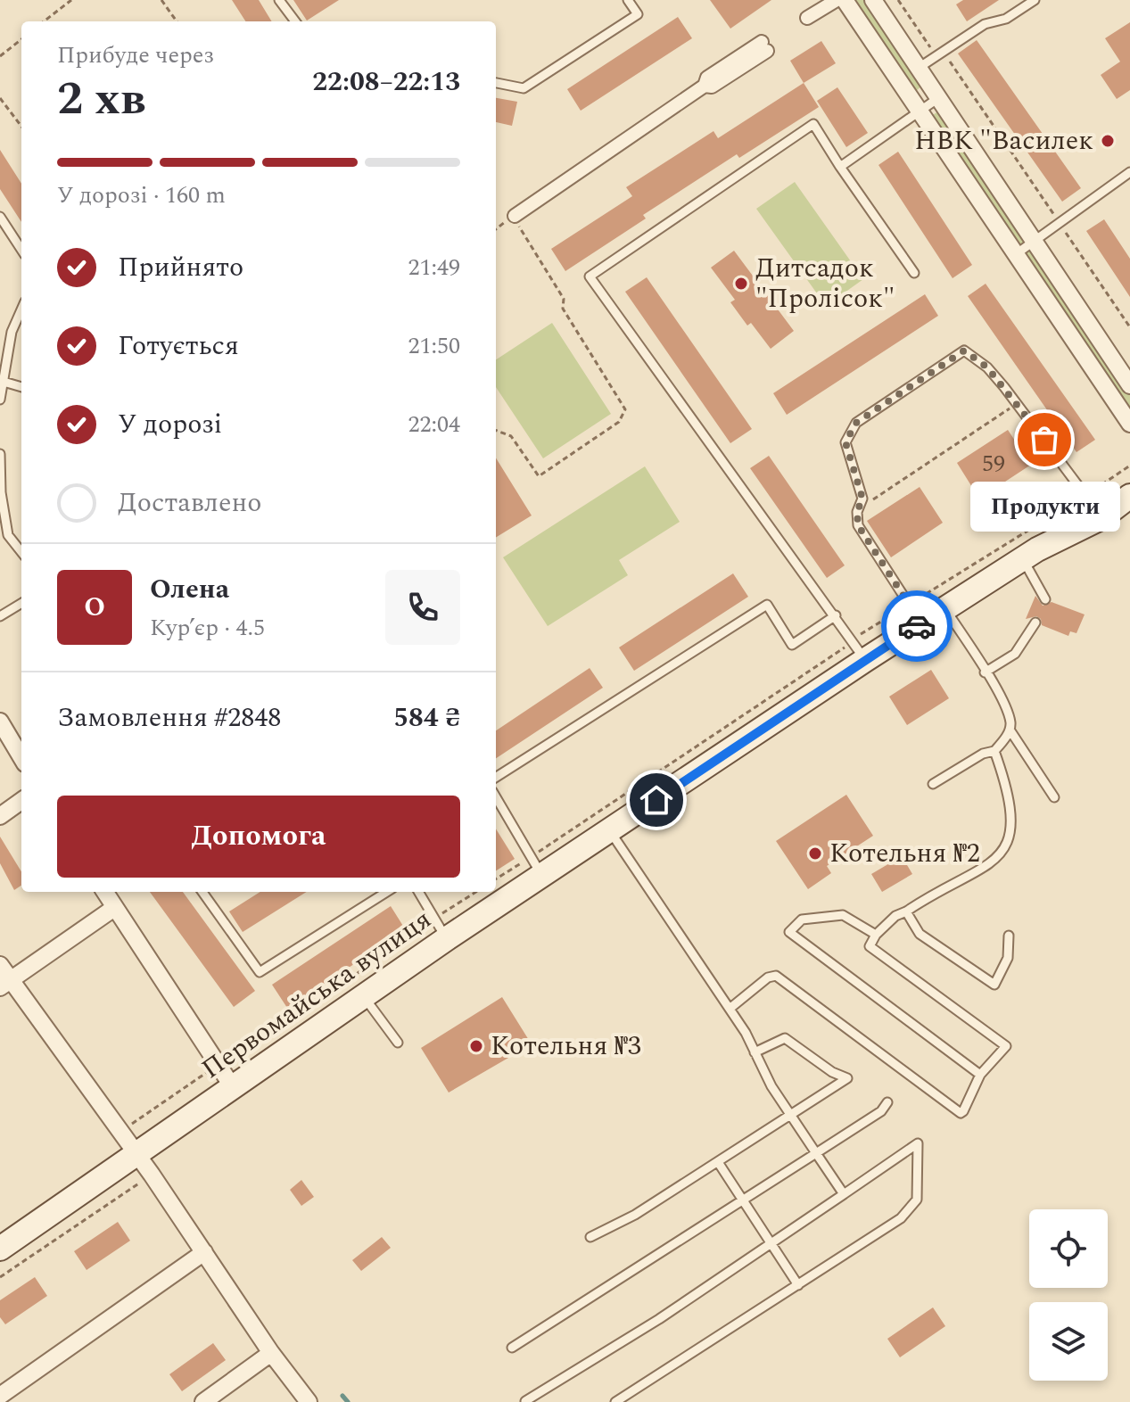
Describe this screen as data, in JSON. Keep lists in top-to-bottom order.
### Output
{
  "streets": {
    "main road": ["Первомайська вулиця"]
  },
  "places": [
    "НВК \"Василек",
    "Дитсадок \"Пролісок\"",
    "Продукти",
    "Котельня №2",
    "Котельня №3"
  ],
  "house_numbers": ["59"],
  "page": {
    "heading": ["2 хв", "Прибуде через", "22:08–22:13"],
    "panel": [
      "Олена",
      "Кур’єр · 4.5",
      "Замовлення #2848",
      "584 ₴"
    ],
    "bar": "У дорозі · 160 m",
    "list": [
      ["Прийнято", "21:49"],
      ["Готується", "21:50"],
      ["У дорозі", "22:04"],
      "Доставлено"
    ],
    "bubble": "Продукти",
    "round": "О",
    "buttons": "Допомога"
  }
}
